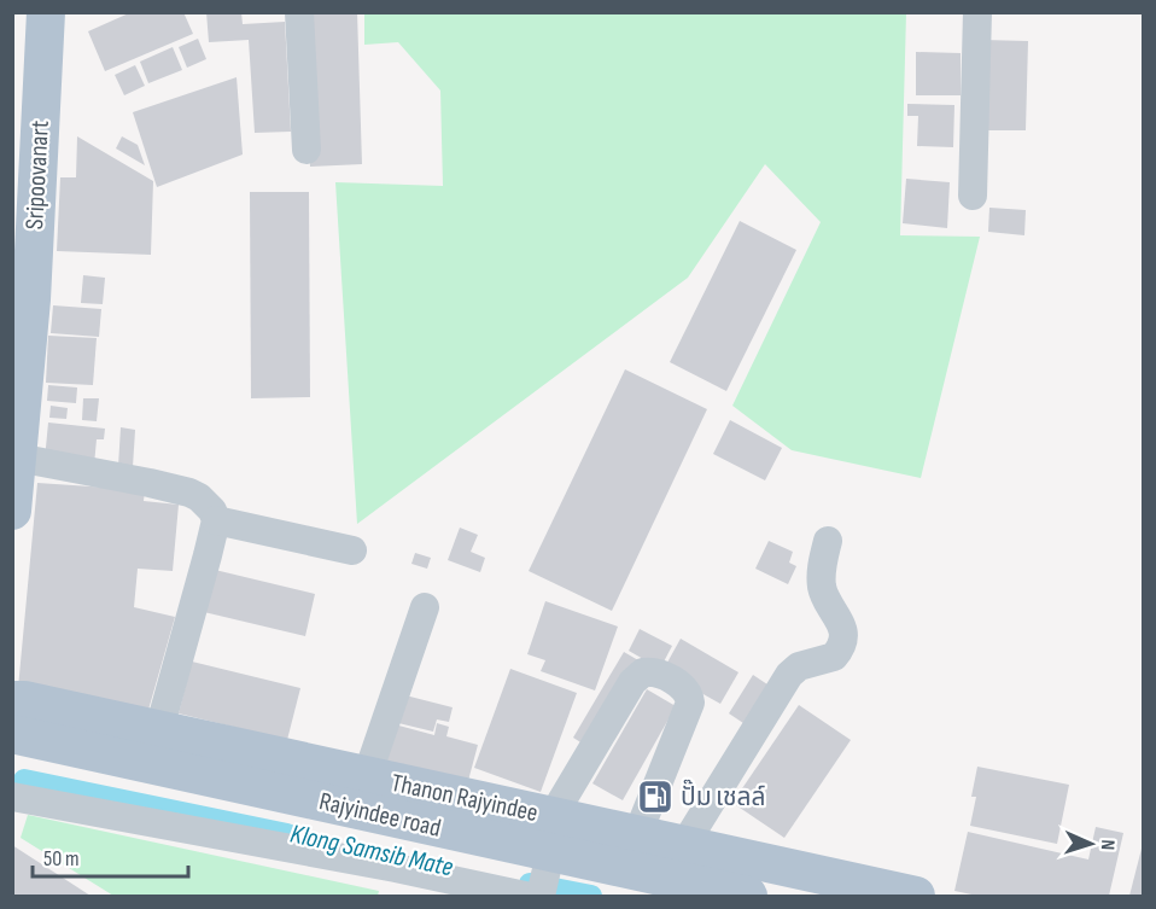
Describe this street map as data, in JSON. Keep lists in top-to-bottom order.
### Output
{
  "streets": {
    "main road": ["Sripoovanart", "Thanon Rajyindee", "Rajyindee road"]
  },
  "water": ["Klong Samsib Mate"],
  "places": {
    "fuel station": ["ปั๊ม เชลล์"]
  },
  "scale_bar": "50 m",
  "north": "right"
}
